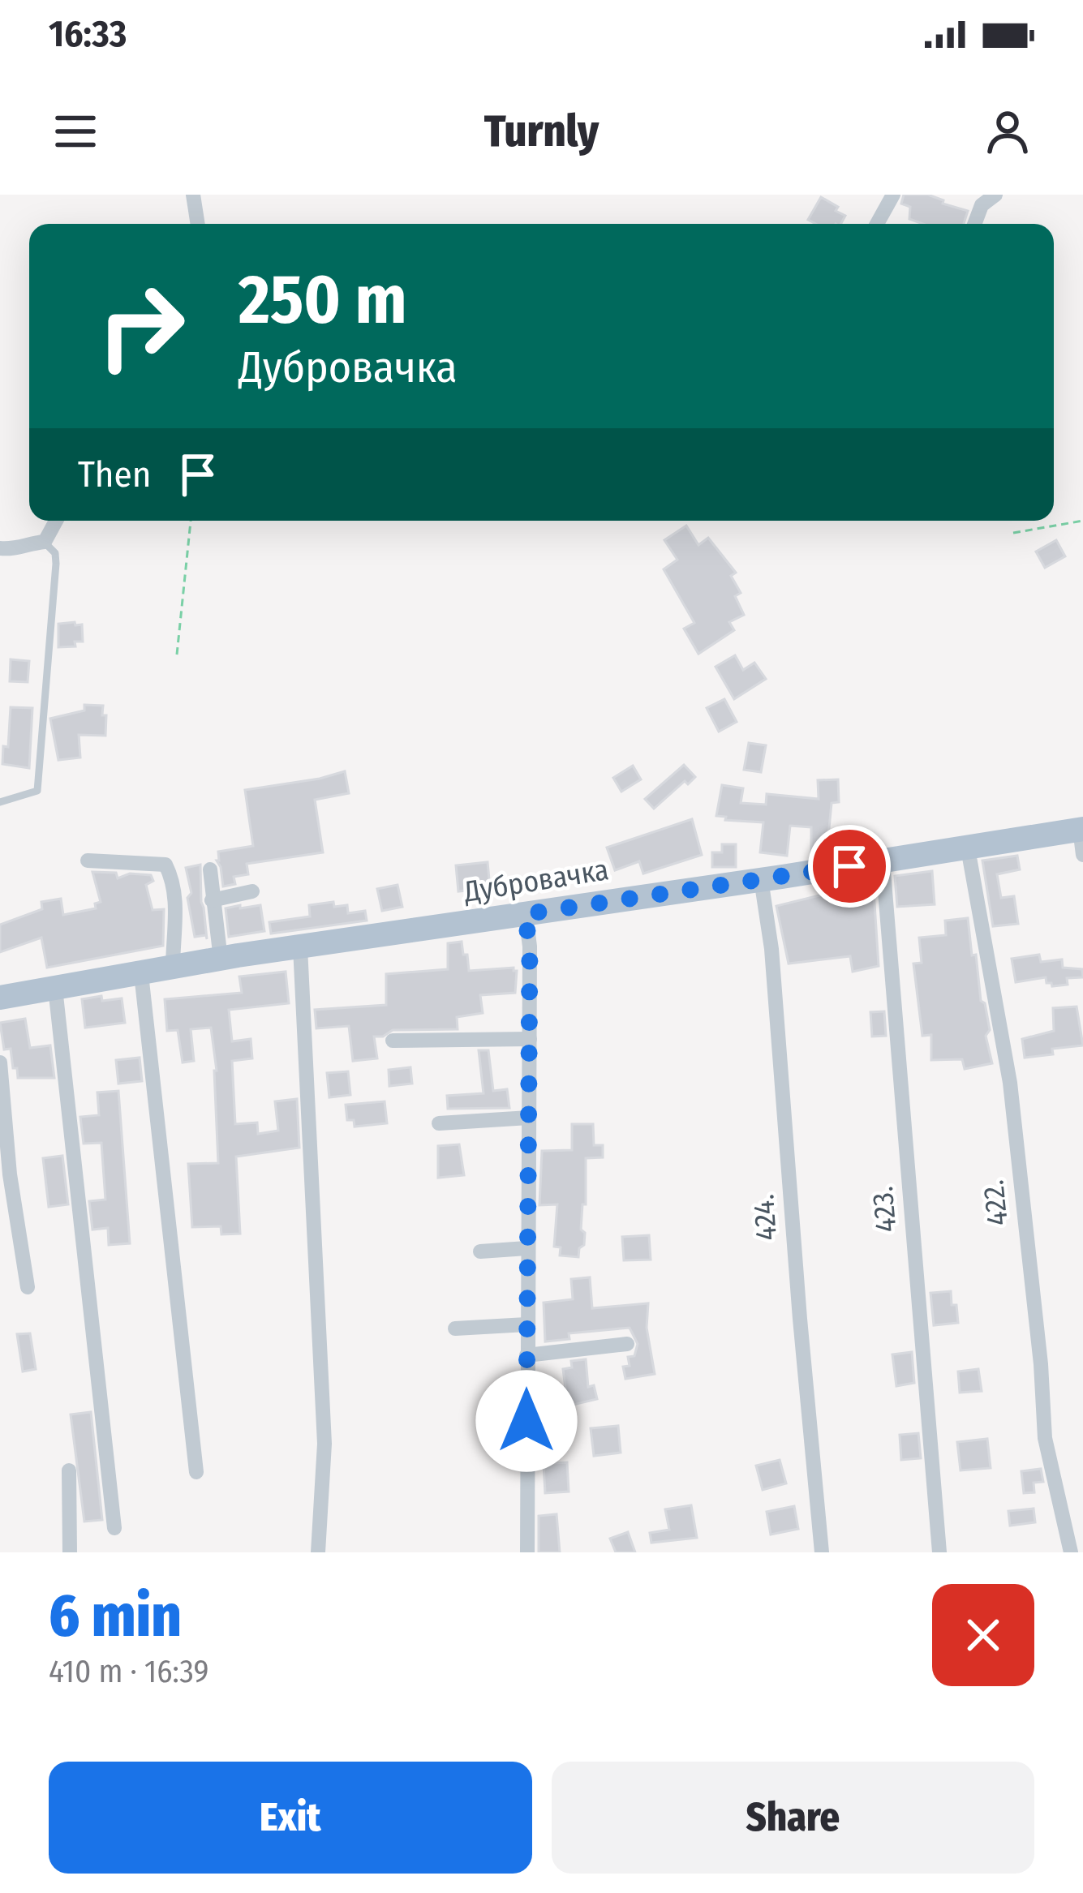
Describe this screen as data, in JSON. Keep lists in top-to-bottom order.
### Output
{
  "streets": {
    "main road": ["Дубровачка"],
    "street": ["422.", "423.", "424."]
  },
  "crossings": [
    ["Дубровачка", "422."],
    ["Дубровачка", "423."],
    ["Дубровачка", "424."]
  ],
  "page": {
    "status": "16:33",
    "header": "Turnly",
    "turn": ["250 m", "Дубровачка"],
    "then": "Then",
    "heading": ["6 min", "410 m · 16:39"],
    "buttons": ["Exit", "Share"]
  }
}
